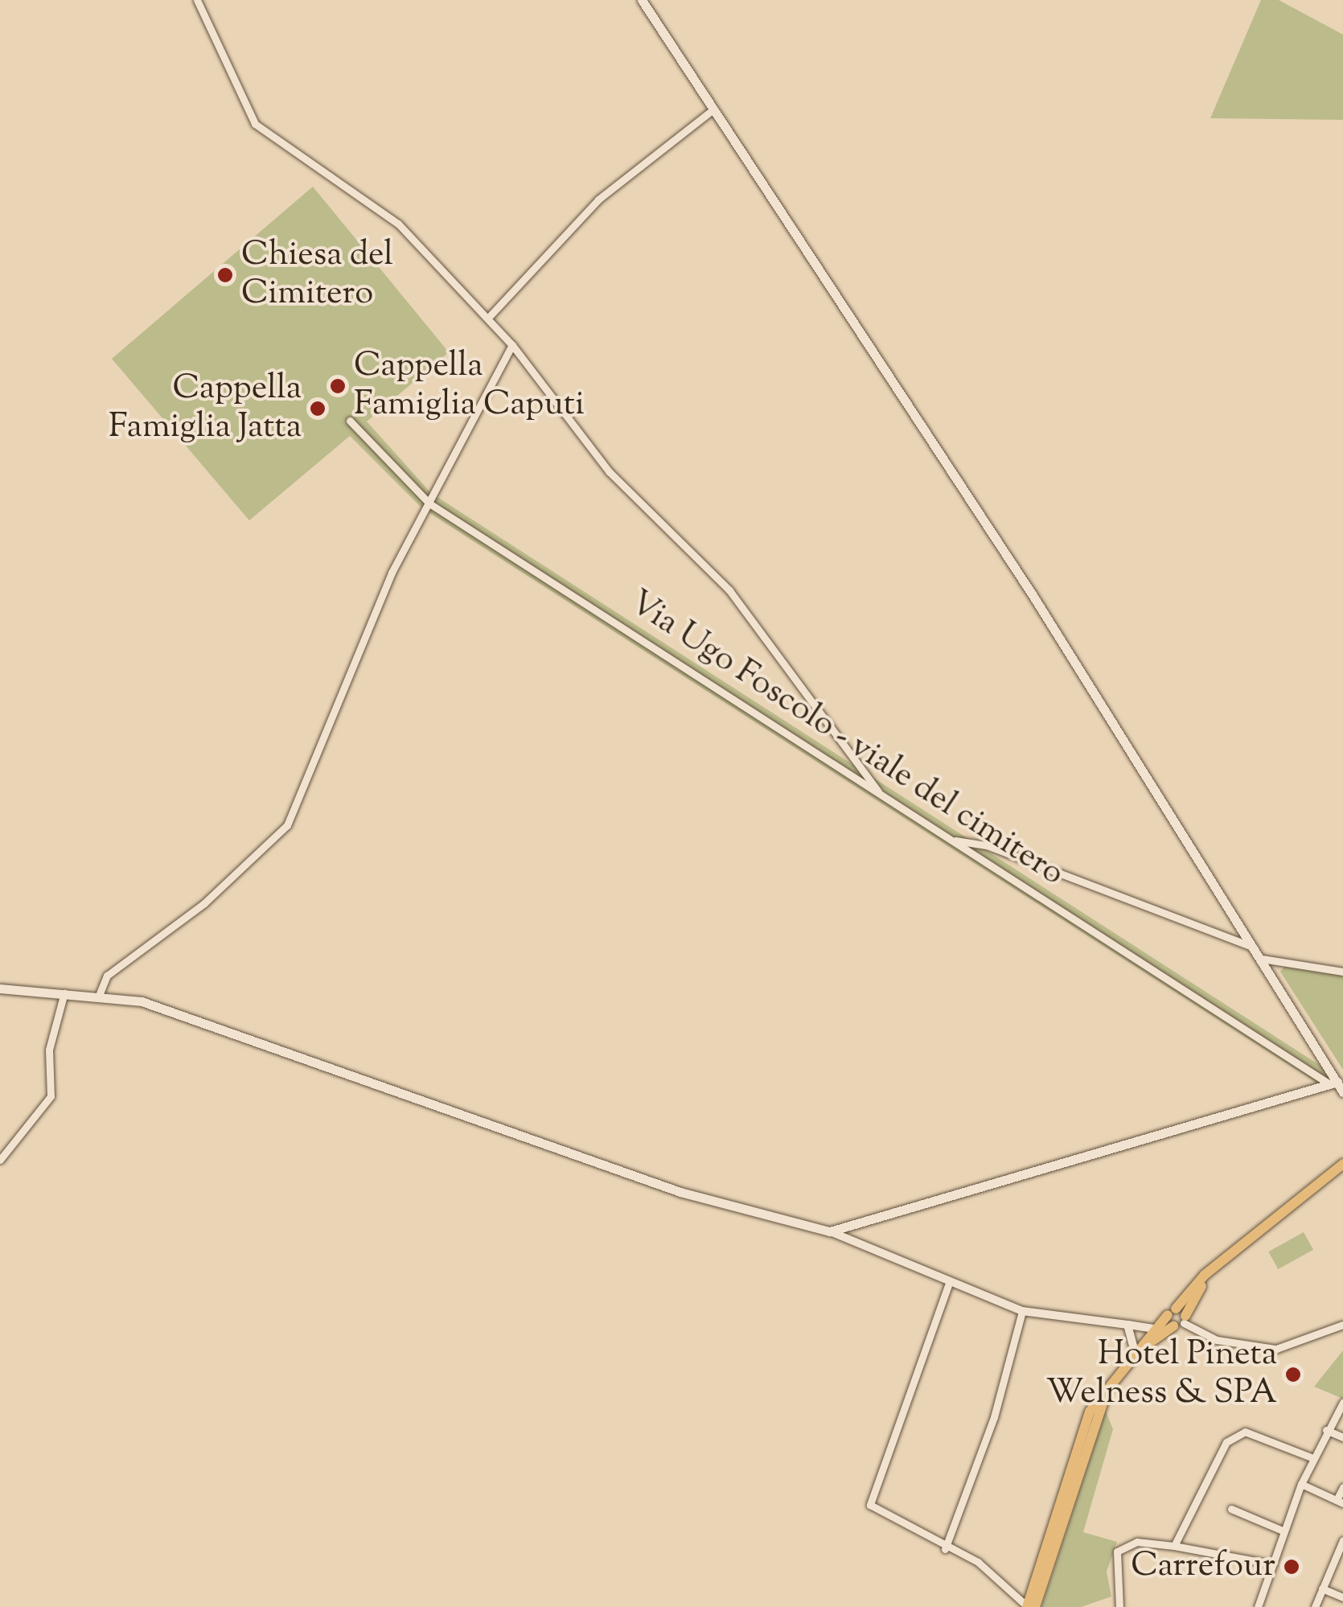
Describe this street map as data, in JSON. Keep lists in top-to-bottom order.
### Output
{
  "streets": {
    "street": ["Via Ugo Foscolo - viale del cimitero"]
  },
  "places": [
    "Chiesa del Cimitero",
    "Cappella Famiglia Caputi",
    "Cappella Famiglia Jatta",
    "Hotel Pineta Welness & SPA",
    "Carrefour"
  ]
}
